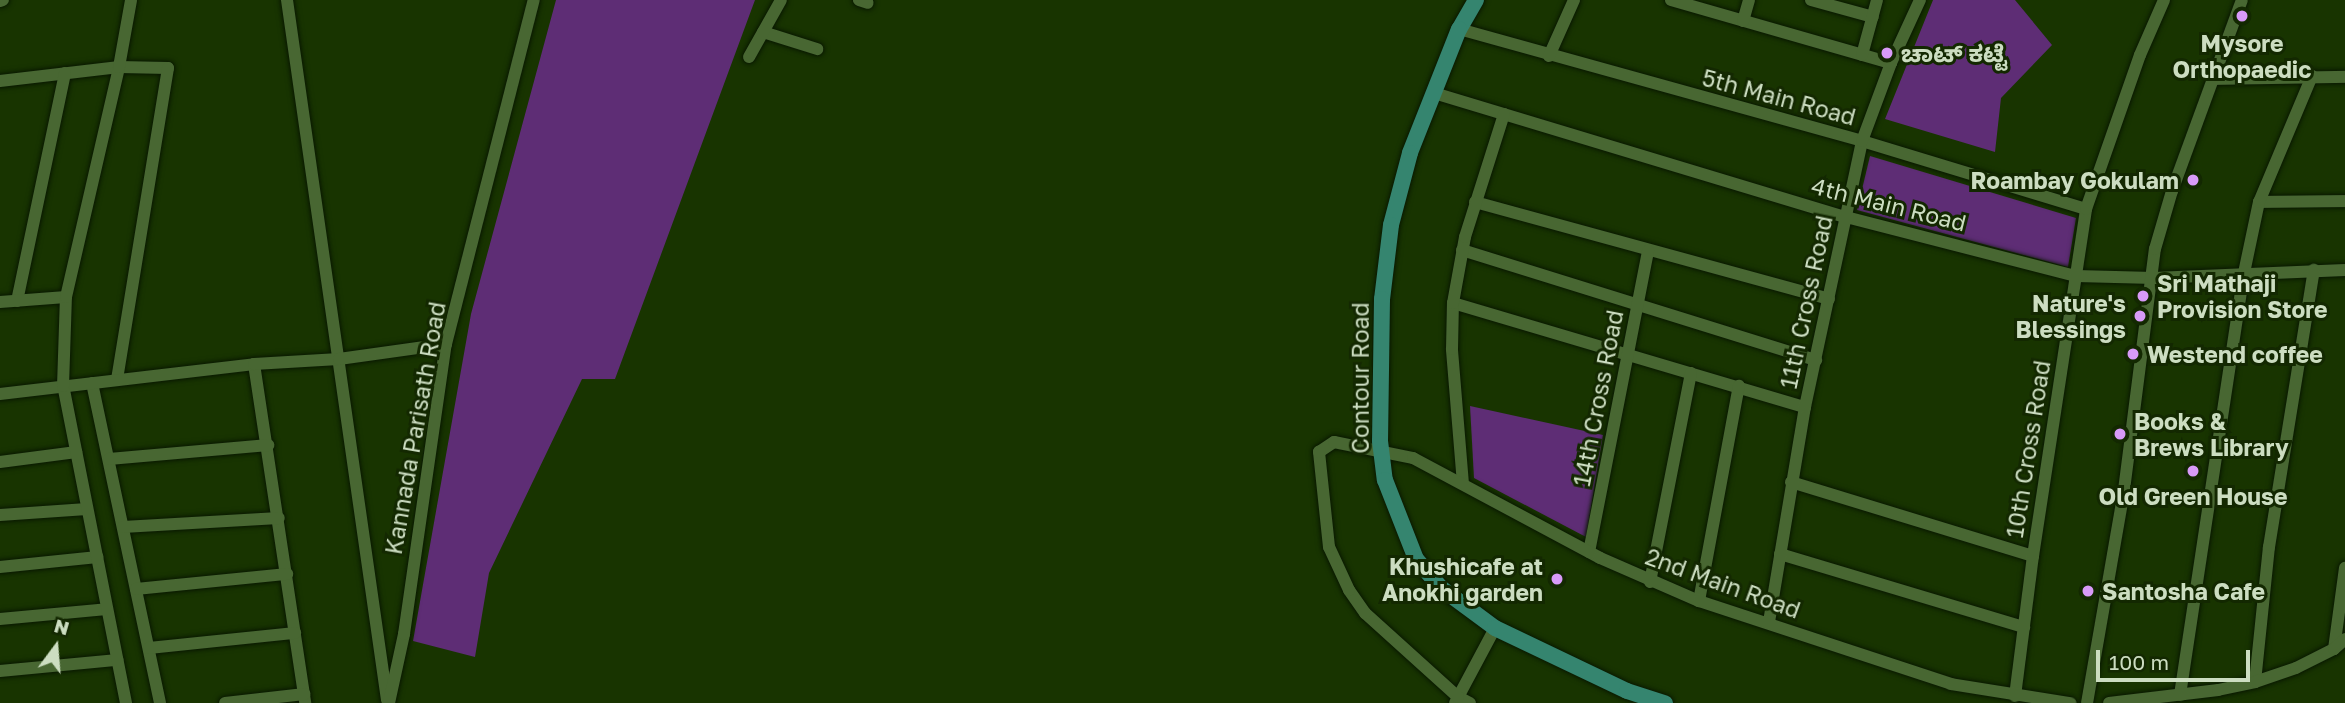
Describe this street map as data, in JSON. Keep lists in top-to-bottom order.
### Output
{
  "streets": {
    "main road": ["Contour Road"],
    "street": [
      "5th Main Road",
      "4th Main Road",
      "11th Cross Road",
      "14th Cross Road",
      "Kannada Parisath Road",
      "10th Cross Road",
      "2nd Main Road"
    ]
  },
  "crossings": [
    ["5th Main Road", "11th Cross Road"],
    ["5th Main Road", "Contour Road"],
    ["5th Main Road", "10th Cross Road"],
    ["4th Main Road", "11th Cross Road"],
    ["4th Main Road", "Contour Road"],
    ["4th Main Road", "10th Cross Road"],
    ["11th Cross Road", "2nd Main Road"],
    ["Contour Road", "2nd Main Road"],
    ["14th Cross Road", "2nd Main Road"],
    ["10th Cross Road", "2nd Main Road"]
  ],
  "places": [
    "Mysore Orthopaedic",
    "ಚಾಟ್ ಕಟ್ಟೆ",
    "Roambay Gokulam",
    "Sri Mathaji Provision Store",
    "Nature's Blessings",
    "Westend coffee",
    "Books & Brews Library",
    "Old Green House",
    "Khushicafe at Anokhi garden",
    "Santosha Cafe"
  ],
  "scale_bar": "100 m",
  "north": "top"
}
